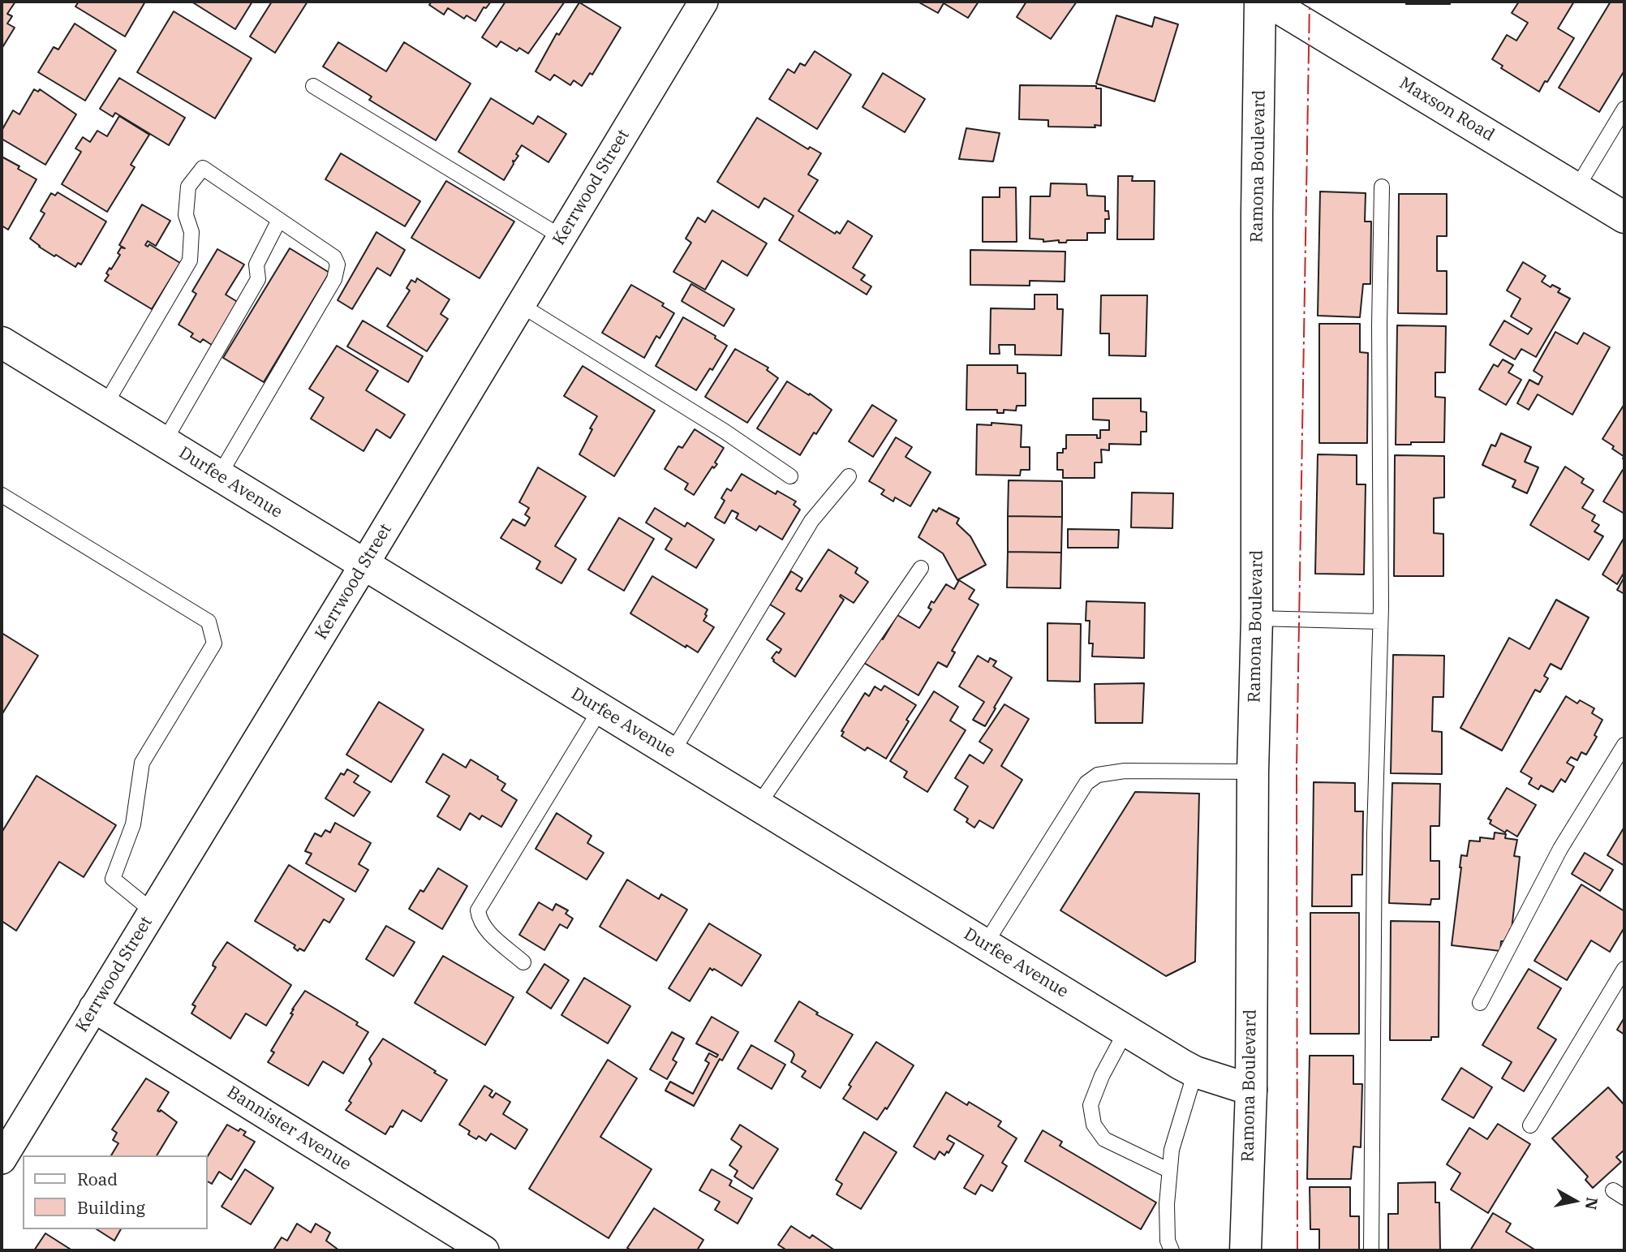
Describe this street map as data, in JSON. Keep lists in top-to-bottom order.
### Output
{
  "streets": {
    "main road": ["Maxson Road", "Ramona Boulevard", "Durfee Avenue"],
    "street": ["Kerrwood Street", "Bannister Avenue"]
  },
  "crossings": [
    ["Ramona Boulevard", "Durfee Avenue"],
    ["Kerrwood Street", "Durfee Avenue"],
    ["Kerrwood Street", "Bannister Avenue"]
  ],
  "legend": ["Road", "Building"],
  "north": "right"
}
